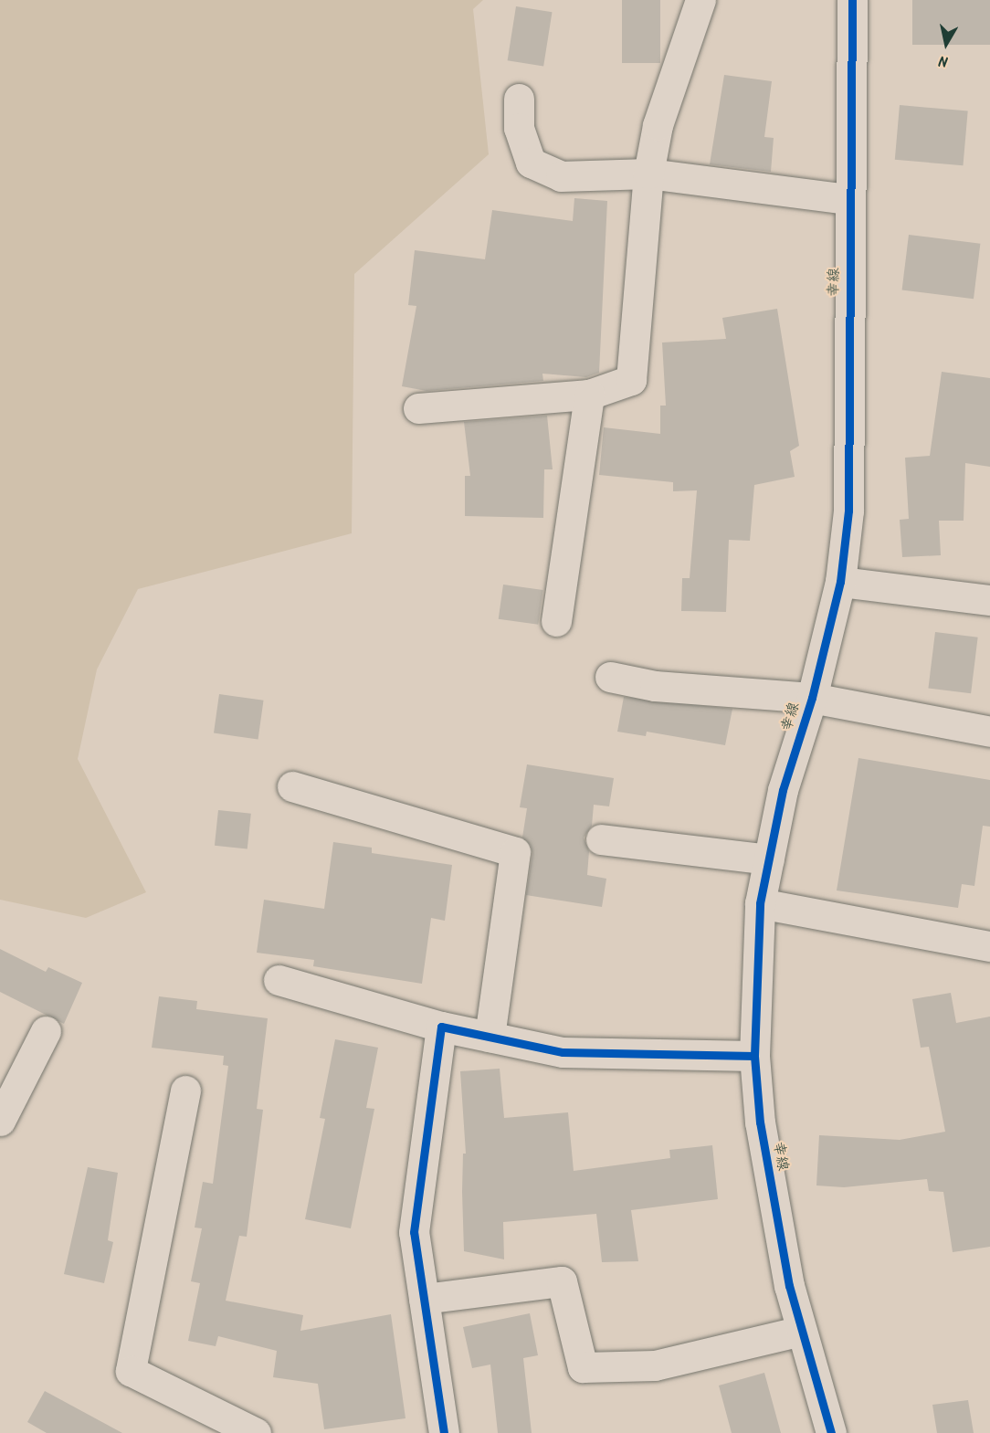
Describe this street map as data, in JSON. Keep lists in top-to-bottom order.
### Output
{
  "streets": {
    "street": ["幸線"]
  },
  "north": "bottom"
}
